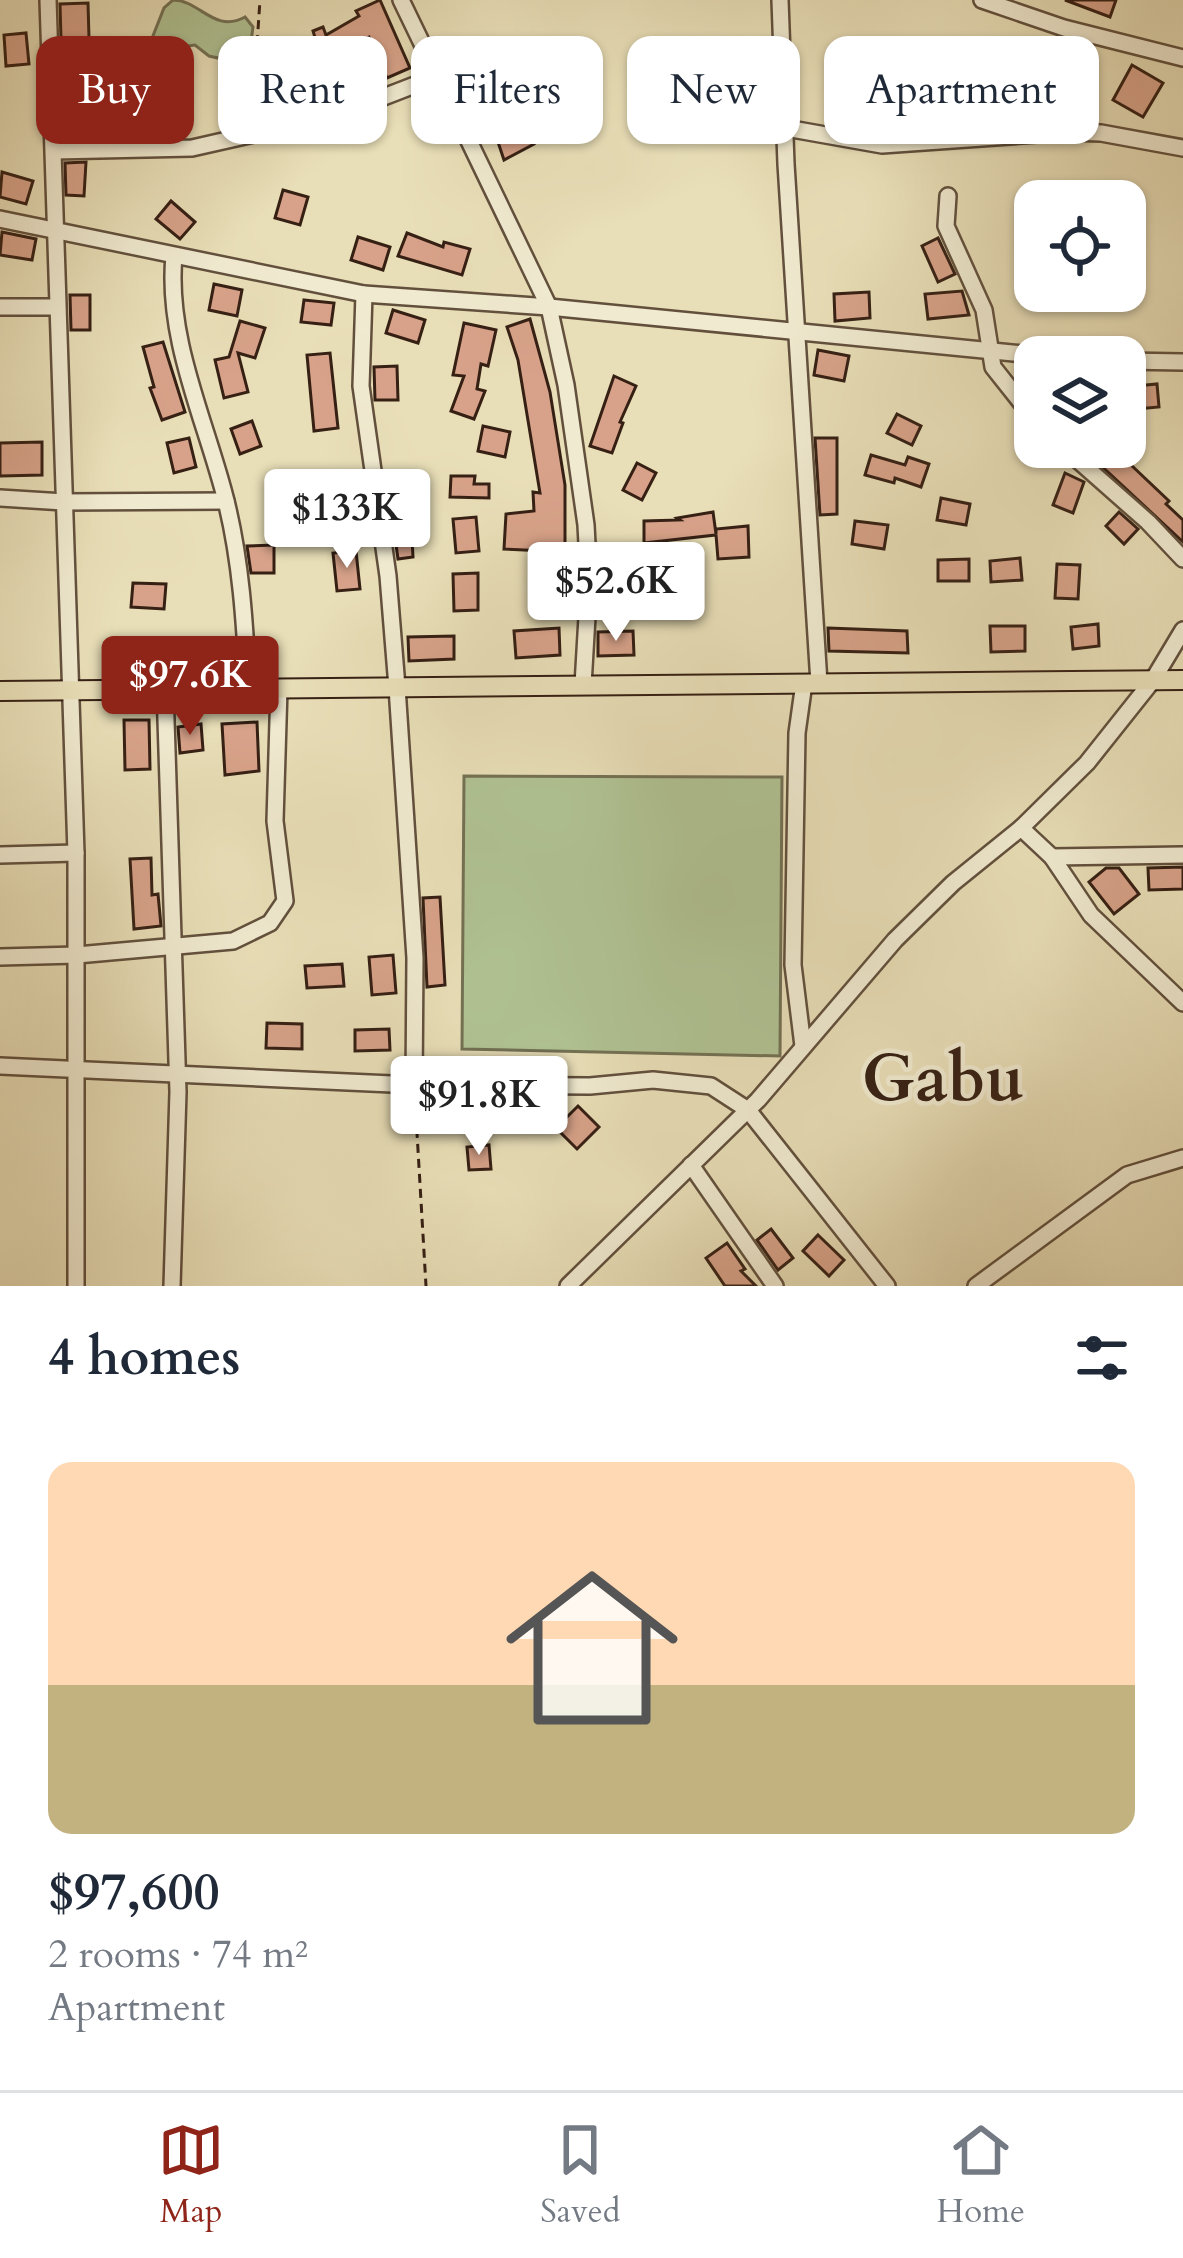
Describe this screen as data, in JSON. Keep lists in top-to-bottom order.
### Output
{
  "districts": ["Gabu"],
  "page": {
    "chip": [
      "Buy",
      "Rent",
      "Filters",
      "New",
      "Apartment"
    ],
    "price": [
      "$133K",
      "$52.6K",
      "$97.6K",
      "$91.8K"
    ],
    "heading": "4 homes",
    "list": [
      {
        "name": "$97,600",
        "note": "2 rooms · 74 m² · Apartment"
      }
    ],
    "tabs": ["Map", "Saved", "Home"]
  }
}
